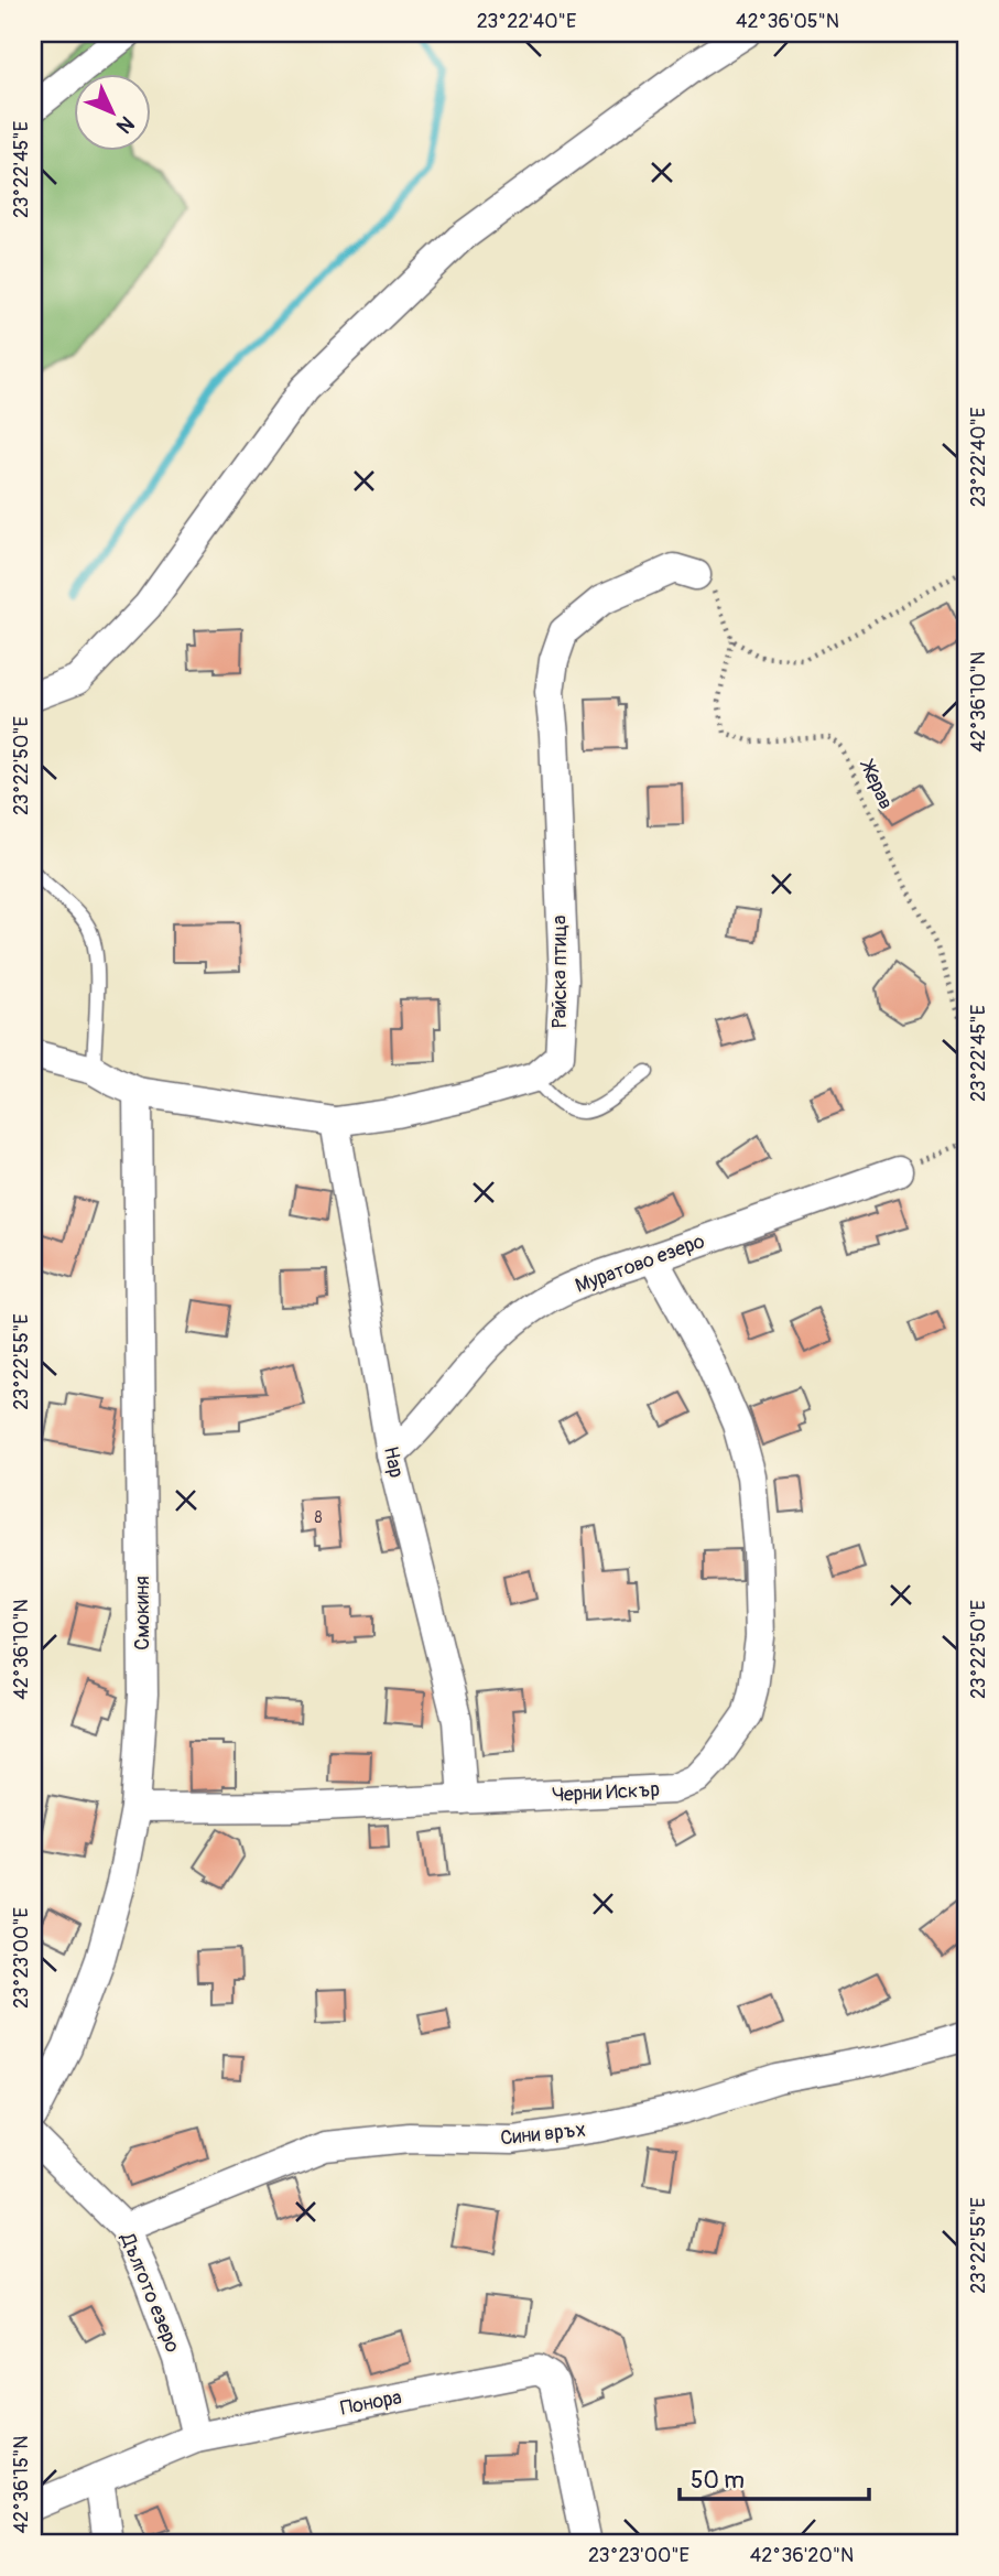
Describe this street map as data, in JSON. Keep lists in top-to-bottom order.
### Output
{
  "streets": {
    "street": [
      "Райска птица",
      "Муратово езеро",
      "Нар",
      "Смокиня",
      "Черни Искър",
      "Сини връх",
      "Дългото езеро",
      "Понора"
    ],
    "path": ["Жерав"]
  },
  "crossings": [
    ["Муратово езеро", "Нар"],
    ["Муратово езеро", "Черни Искър"],
    ["Нар", "Черни Искър"],
    ["Смокиня", "Черни Искър"],
    ["Сини връх", "Дългото езеро"],
    ["Дългото езеро", "Понора"]
  ],
  "house_numbers": ["8"],
  "scale_bar": "50 m",
  "north": "bottom right",
  "coordinates": [
    "23°22'40\"E",
    "42°36'05\"N",
    "23°22'45\"E",
    "42°36'10\"N",
    "23°22'50\"E",
    "23°22'55\"E",
    "23°23'00\"E",
    "42°36'15\"N",
    "42°36'20\"N"
  ]
}
